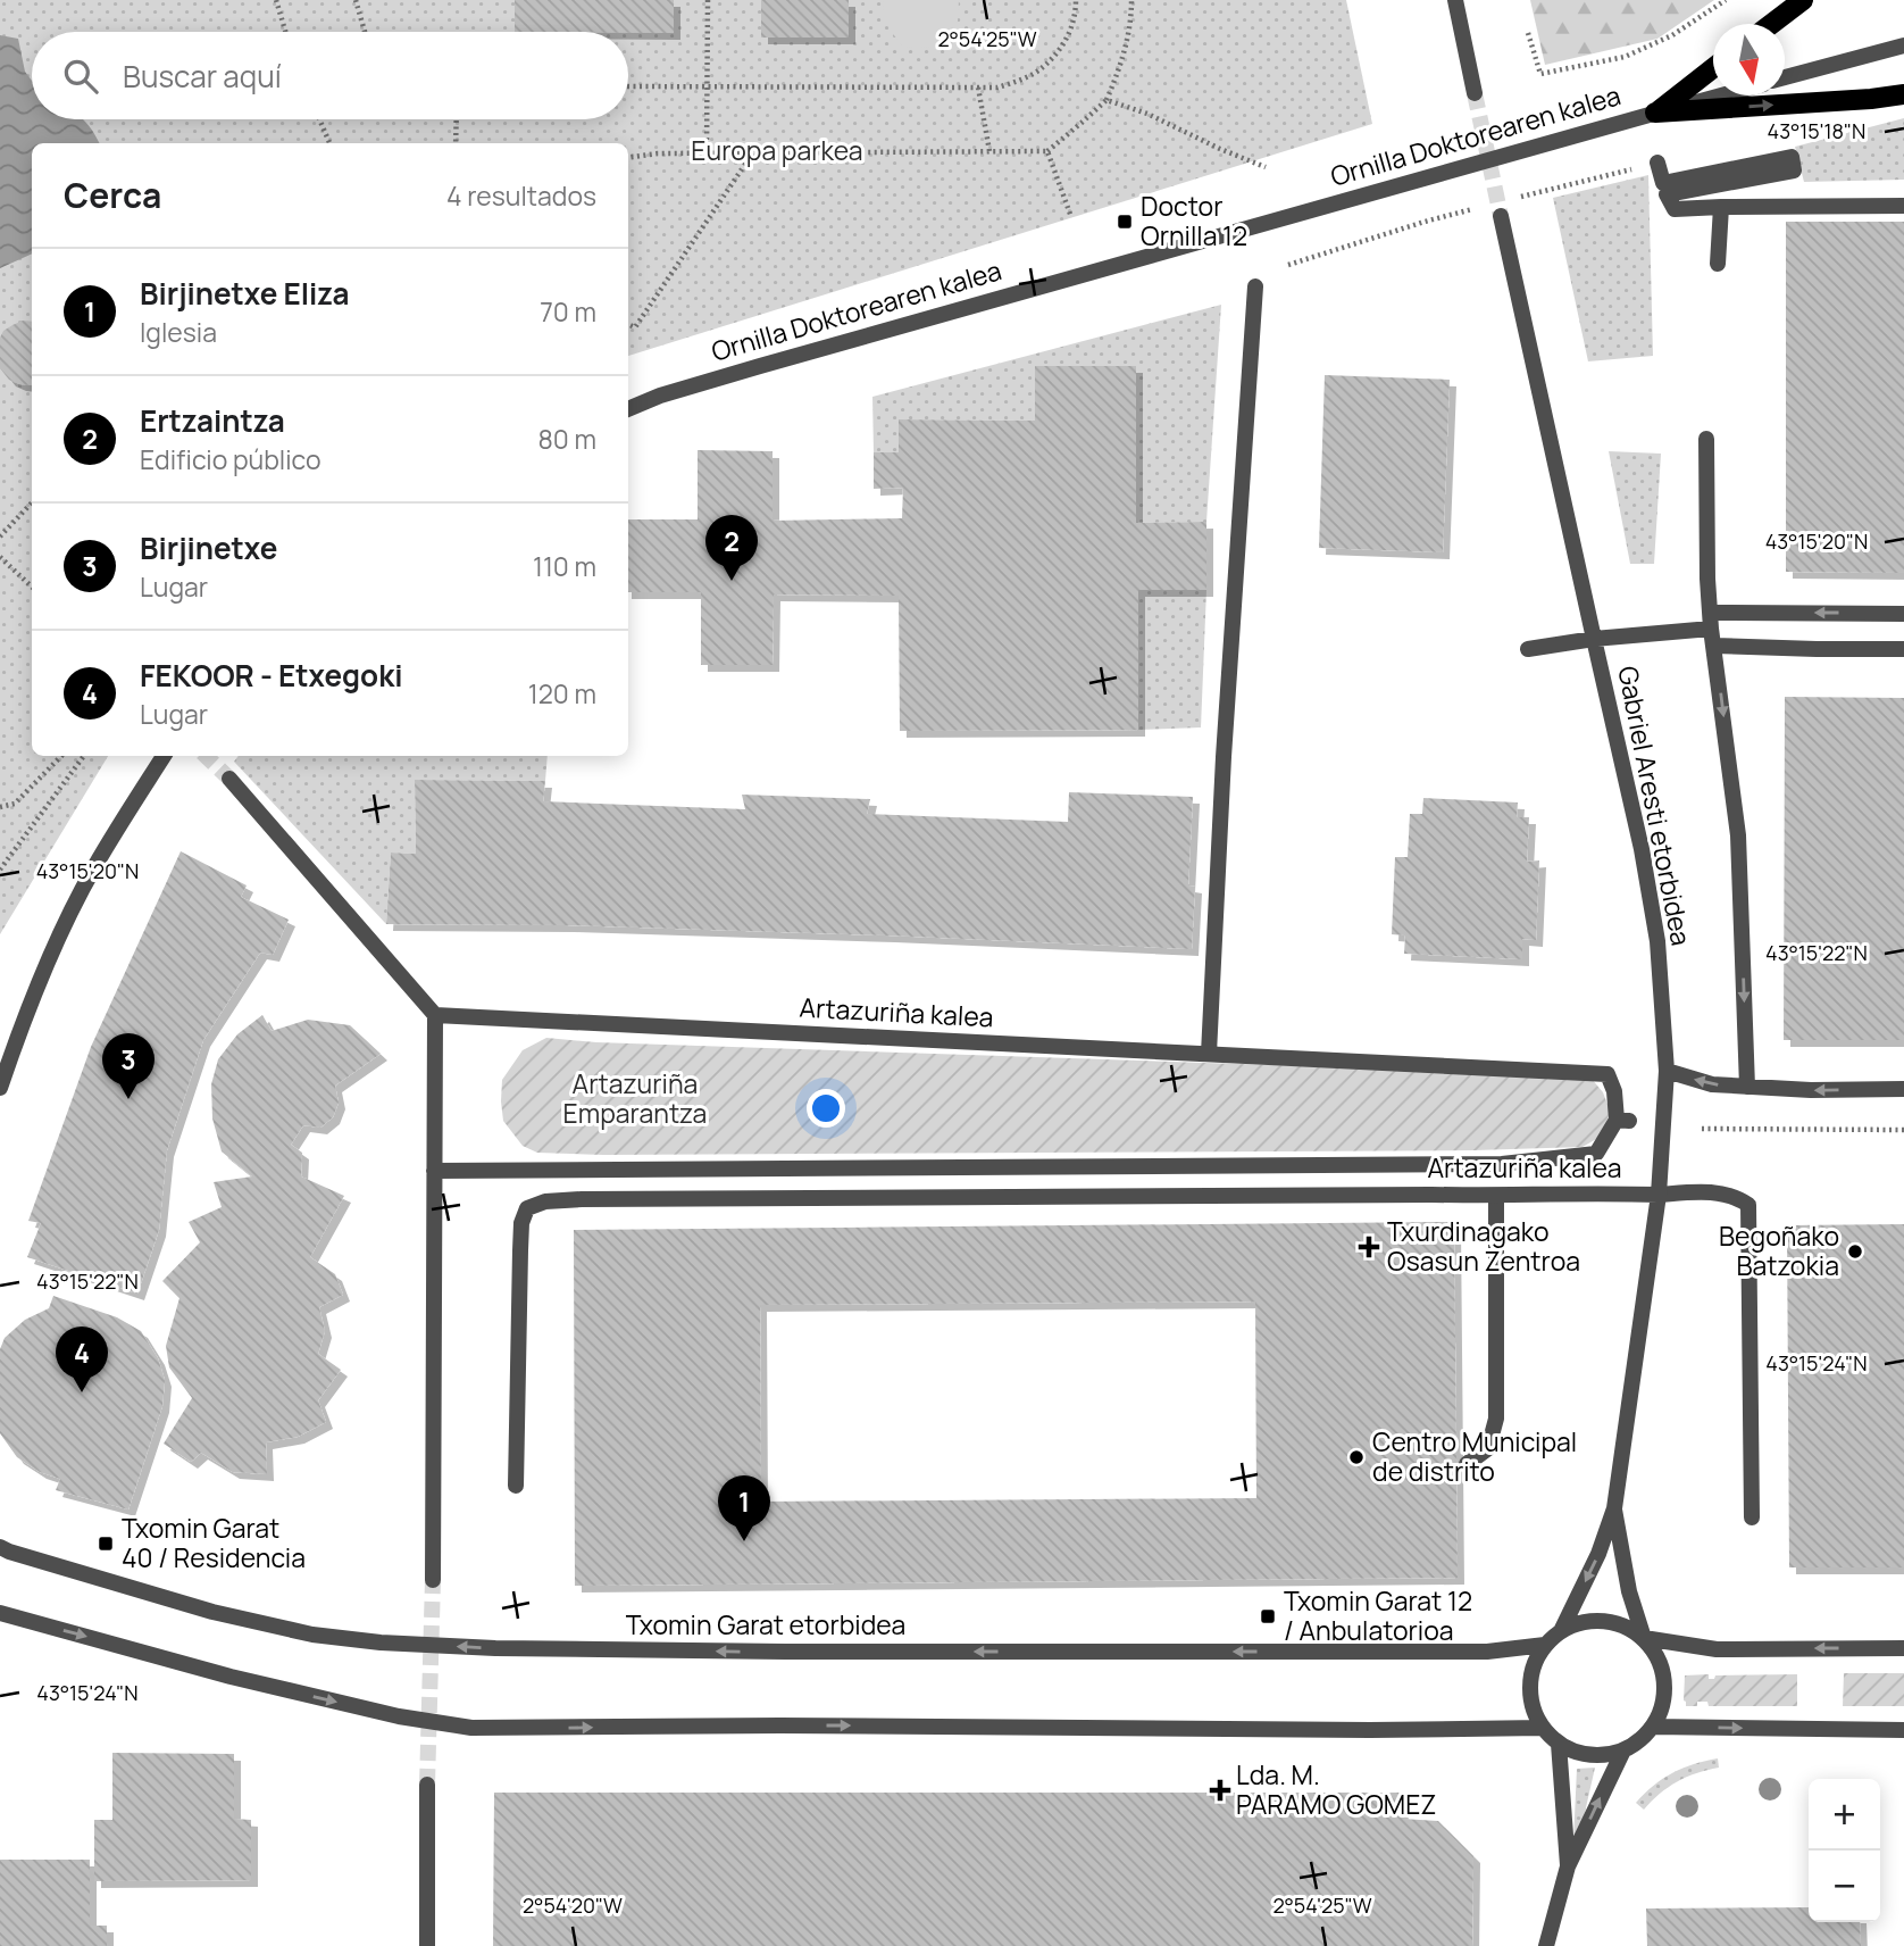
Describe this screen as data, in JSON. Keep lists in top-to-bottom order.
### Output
{
  "streets": {
    "street": [
      "Ornilla Doktorearen kalea",
      "Gabriel Aresti etorbidea",
      "Artazuriña kalea",
      "Txomin Garat etorbidea"
    ]
  },
  "crossings": [
    ["Gabriel Aresti etorbidea", "Artazuriña kalea"]
  ],
  "parks": ["Europa parkea", "Artazuriña Emparantza"],
  "places": {
    "transit": ["Doctor Ornilla 12", "Txomin Garat 40 / Residencia", "Txomin Garat 12 / Anbulatorioa"],
    "health": ["Txurdinagako Osasun Zentroa", "Lda. M. PARAMO GOMEZ"],
    "other": ["Begoñako Batzokia", "Centro Municipal de distrito"]
  },
  "north": "bottom",
  "page": {
    "search": "Buscar aquí",
    "heading": ["Cerca", "4 resultados"],
    "list": [
      {
        "mark": "1",
        "name": "Birjinetxe Eliza",
        "note": "Iglesia",
        "value": "70 m"
      },
      {
        "mark": "2",
        "name": "Ertzaintza",
        "note": "Edificio público",
        "value": "80 m"
      },
      {
        "mark": "3",
        "name": "Birjinetxe",
        "note": "Lugar",
        "value": "110 m"
      },
      {
        "mark": "4",
        "name": "FEKOOR - Etxegoki",
        "note": "Lugar",
        "value": "120 m"
      }
    ],
    "pins": [
      "2",
      "3",
      "4",
      "1"
    ],
    "map_buttons": ["+", "−"]
  },
  "coordinates": [
    "2°54'25\"W",
    "43°15'18\"N",
    "43°15'20\"N",
    "43°15'22\"N",
    "43°15'24\"N",
    "2°54'20\"W"
  ]
}
